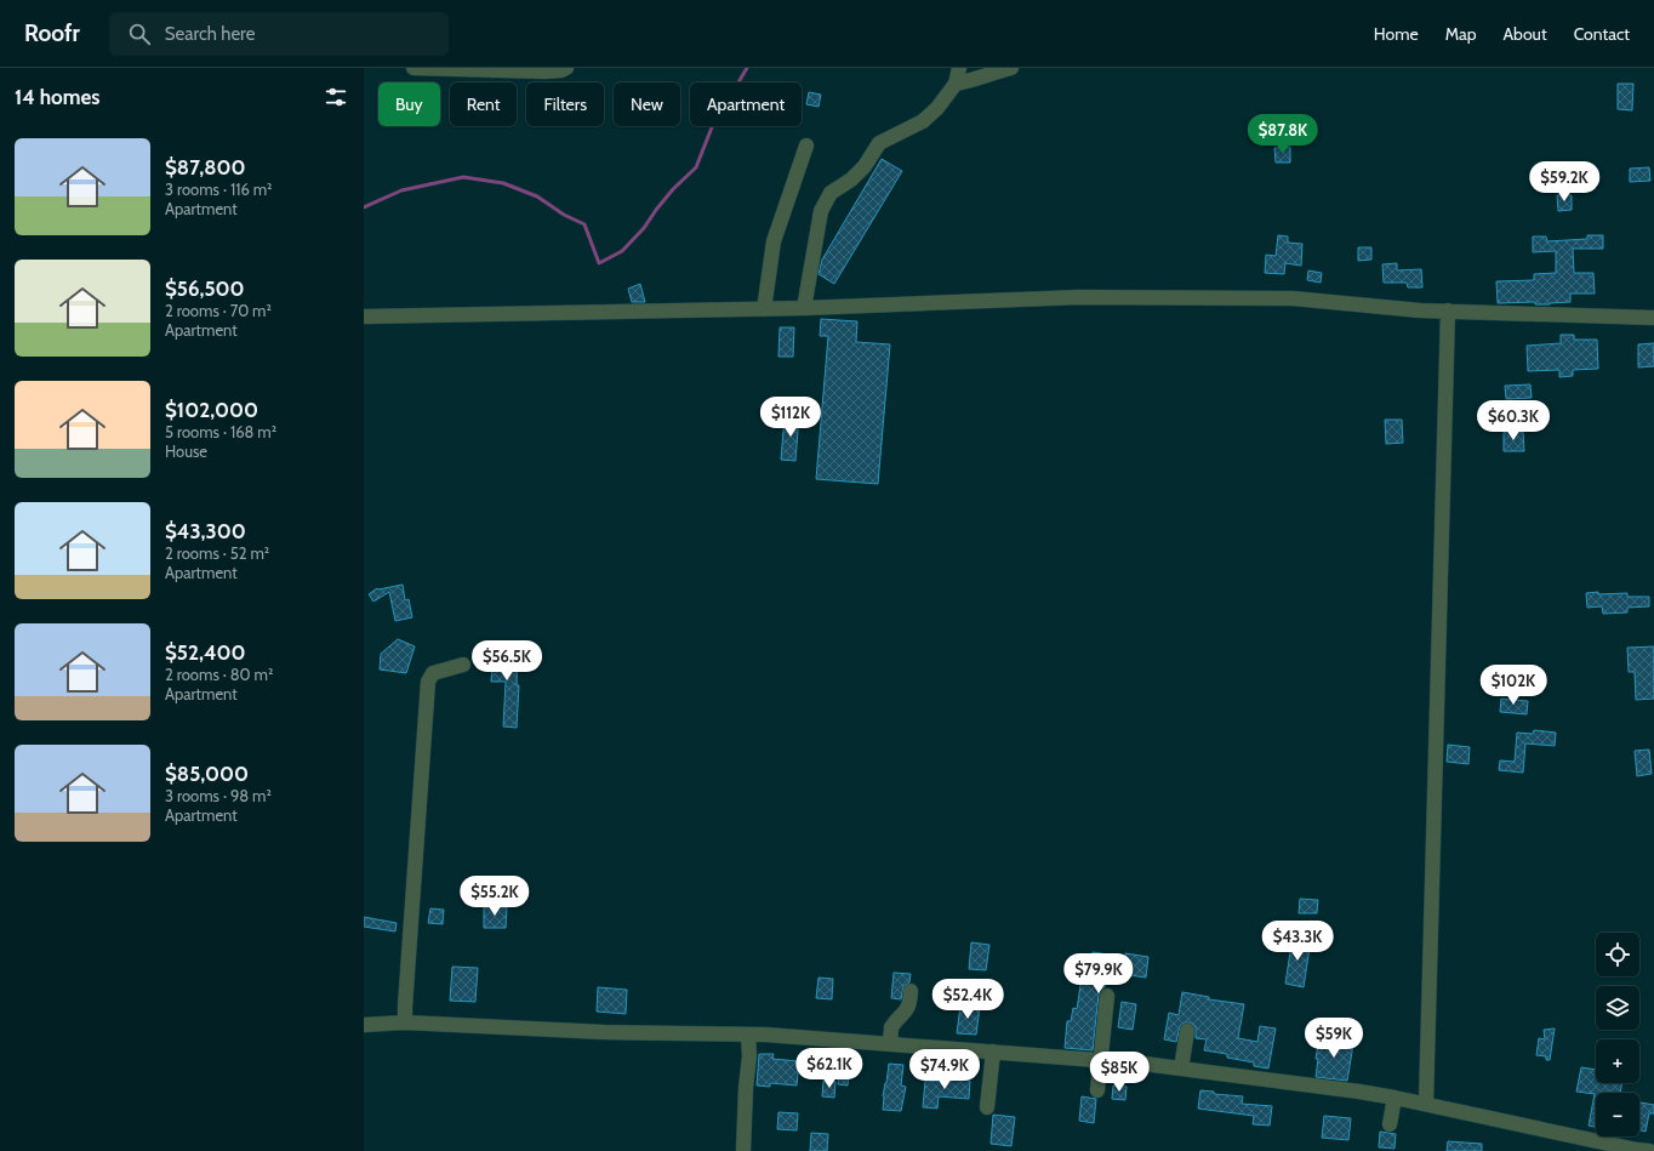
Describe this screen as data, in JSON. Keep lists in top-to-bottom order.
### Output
{
  "page": {
    "header": "Roofr",
    "search": "Search here",
    "nav": [
      "Home",
      "Map",
      "About",
      "Contact"
    ],
    "heading": "14 homes",
    "chip": [
      "Buy",
      "Rent",
      "Filters",
      "New",
      "Apartment"
    ],
    "price": [
      "$87.8K",
      "$59.2K",
      "$112K",
      "$60.3K",
      "$56.5K",
      "$102K",
      "$55.2K",
      "$43.3K",
      "$79.9K",
      "$52.4K",
      "$59K",
      "$62.1K",
      "$74.9K",
      "$85K"
    ],
    "list": [
      {
        "name": "$87,800",
        "note": "3 rooms · 116 m² · Apartment"
      },
      {
        "name": "$56,500",
        "note": "2 rooms · 70 m² · Apartment"
      },
      {
        "name": "$102,000",
        "note": "5 rooms · 168 m² · House"
      },
      {
        "name": "$43,300",
        "note": "2 rooms · 52 m² · Apartment"
      },
      {
        "name": "$52,400",
        "note": "2 rooms · 80 m² · Apartment"
      },
      {
        "name": "$85,000",
        "note": "3 rooms · 98 m² · Apartment"
      }
    ],
    "map_buttons": ["+", "−"]
  }
}
